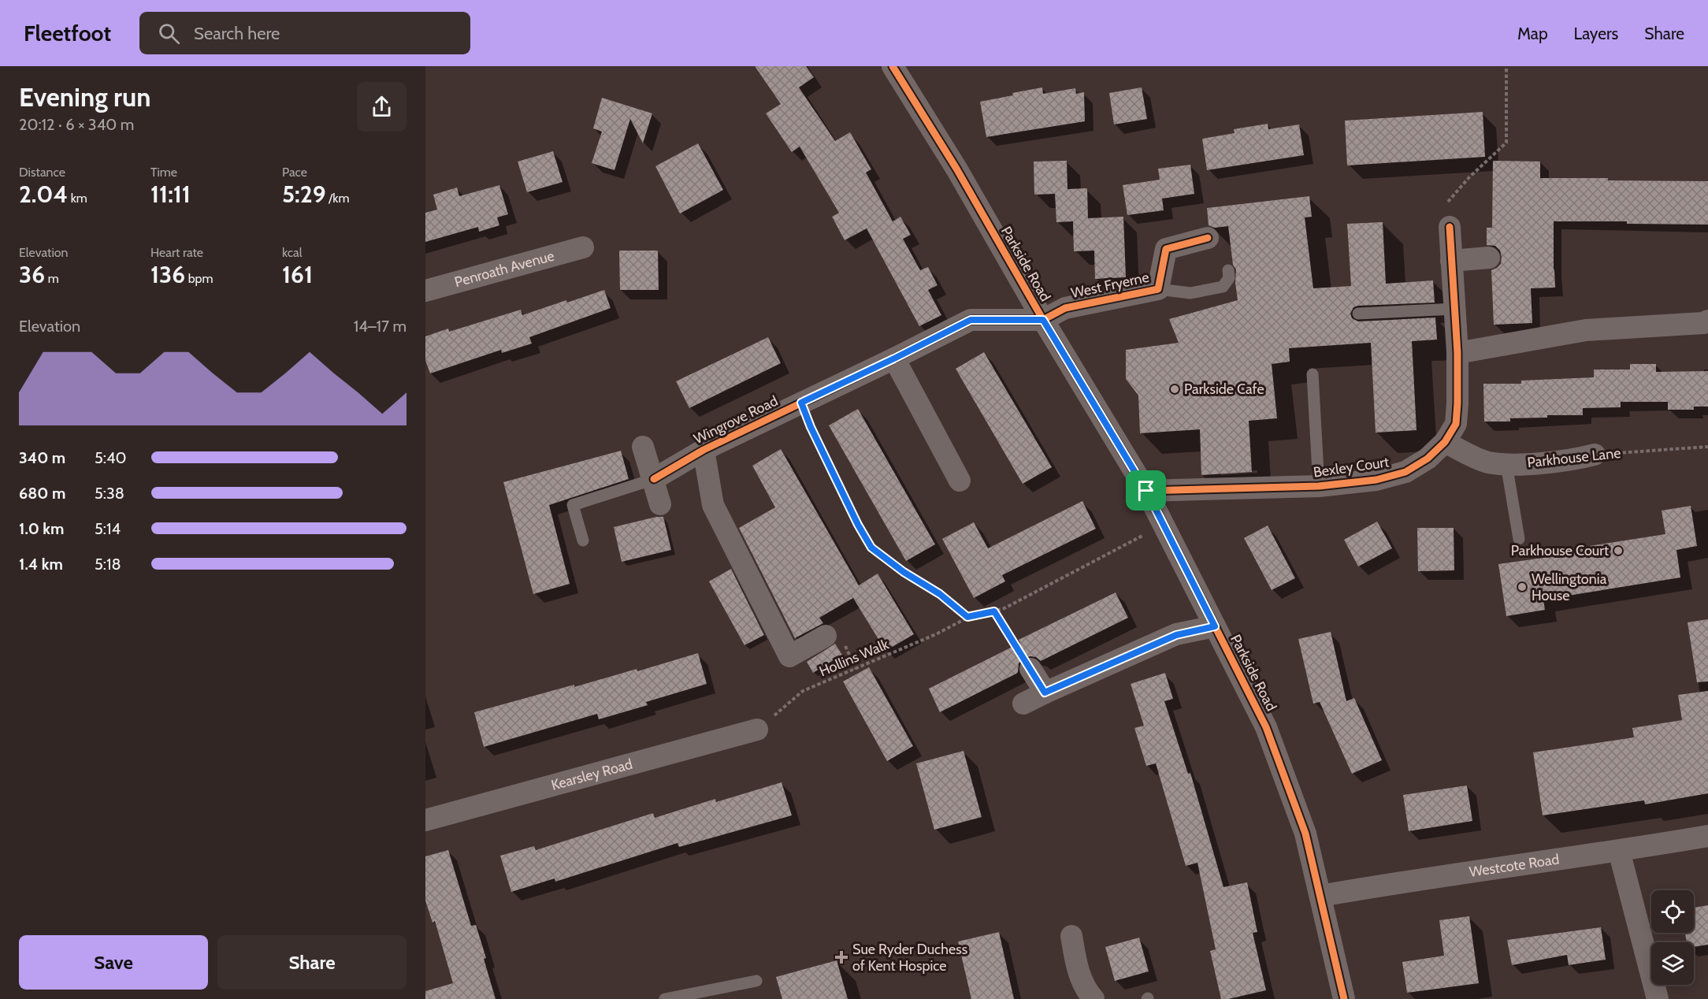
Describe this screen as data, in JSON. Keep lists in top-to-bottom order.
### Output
{
  "streets": {
    "street": [
      "Parkside Road",
      "Penroath Avenue",
      "West Fryerne",
      "Wingrove Road",
      "Parkhouse Lane",
      "Bexley Court",
      "Kearsley Road",
      "Westcote Road"
    ],
    "path": ["Hollins Walk"]
  },
  "crossings": [
    ["Parkside Road", "West Fryerne"],
    ["Parkside Road", "Wingrove Road"],
    ["Parkside Road", "Bexley Court"],
    ["Parkside Road", "Hollins Walk"],
    ["Parkside Road", "Westcote Road"],
    ["West Fryerne", "Wingrove Road"],
    ["Parkhouse Lane", "Bexley Court"],
    ["Hollins Walk", "Kearsley Road"]
  ],
  "places": {
    "other": ["Parkside Cafe", "Parkhouse Court", "Wellingtonia House"],
    "health": ["Sue Ryder Duchess of Kent Hospice"]
  },
  "page": {
    "header": "Fleetfoot",
    "search": "Search here",
    "nav": ["Map", "Layers", "Share"],
    "heading": ["Evening run", "20:12 · 6 × 340 m"],
    "stats": [
      ["Distance", "2.04 km"],
      ["Time", "11:11"],
      ["Pace", "5:29 /km"],
      ["Elevation", "36 m"],
      ["Heart rate", "136 bpm"],
      ["kcal", "161"]
    ],
    "chart": ["Elevation", "14–17 m"],
    "list": [
      {
        "name": "340 m",
        "note": "5:40"
      },
      {
        "name": "680 m",
        "note": "5:38"
      },
      {
        "name": "1.0 km",
        "note": "5:14"
      },
      {
        "name": "1.4 km",
        "note": "5:18"
      }
    ],
    "buttons": ["Save", "Share"]
  }
}
